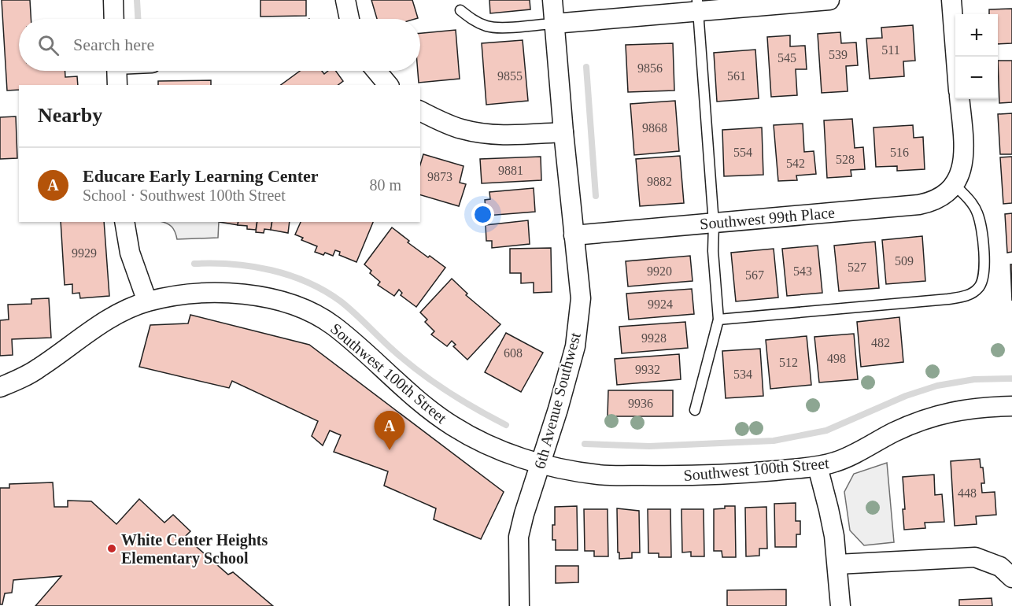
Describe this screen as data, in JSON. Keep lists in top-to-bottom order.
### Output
{
  "streets": {
    "street": ["Southwest 99th Place", "Southwest 100th Street", "6th Avenue Southwest"]
  },
  "crossings": [
    ["Southwest 99th Place", "6th Avenue Southwest"],
    ["Southwest 100th Street", "6th Avenue Southwest"]
  ],
  "places": ["White Center Heights Elementary School"],
  "house_numbers": [
    "511",
    "539",
    "545",
    "9856",
    "9855",
    "561",
    "9868",
    "554",
    "516",
    "528",
    "542",
    "9881",
    "9873",
    "9882",
    "9929",
    "509",
    "527",
    "9920",
    "543",
    "567",
    "9924",
    "9928",
    "482",
    "608",
    "498",
    "512",
    "9932",
    "534",
    "9936",
    "448"
  ],
  "page": {
    "map_buttons": ["+", "−"],
    "search": "Search here",
    "heading": "Nearby",
    "list": [
      {
        "mark": "A",
        "name": "Educare Early Learning Center",
        "note": "School · Southwest 100th Street",
        "value": "80 m"
      }
    ],
    "pins": "A"
  }
}
